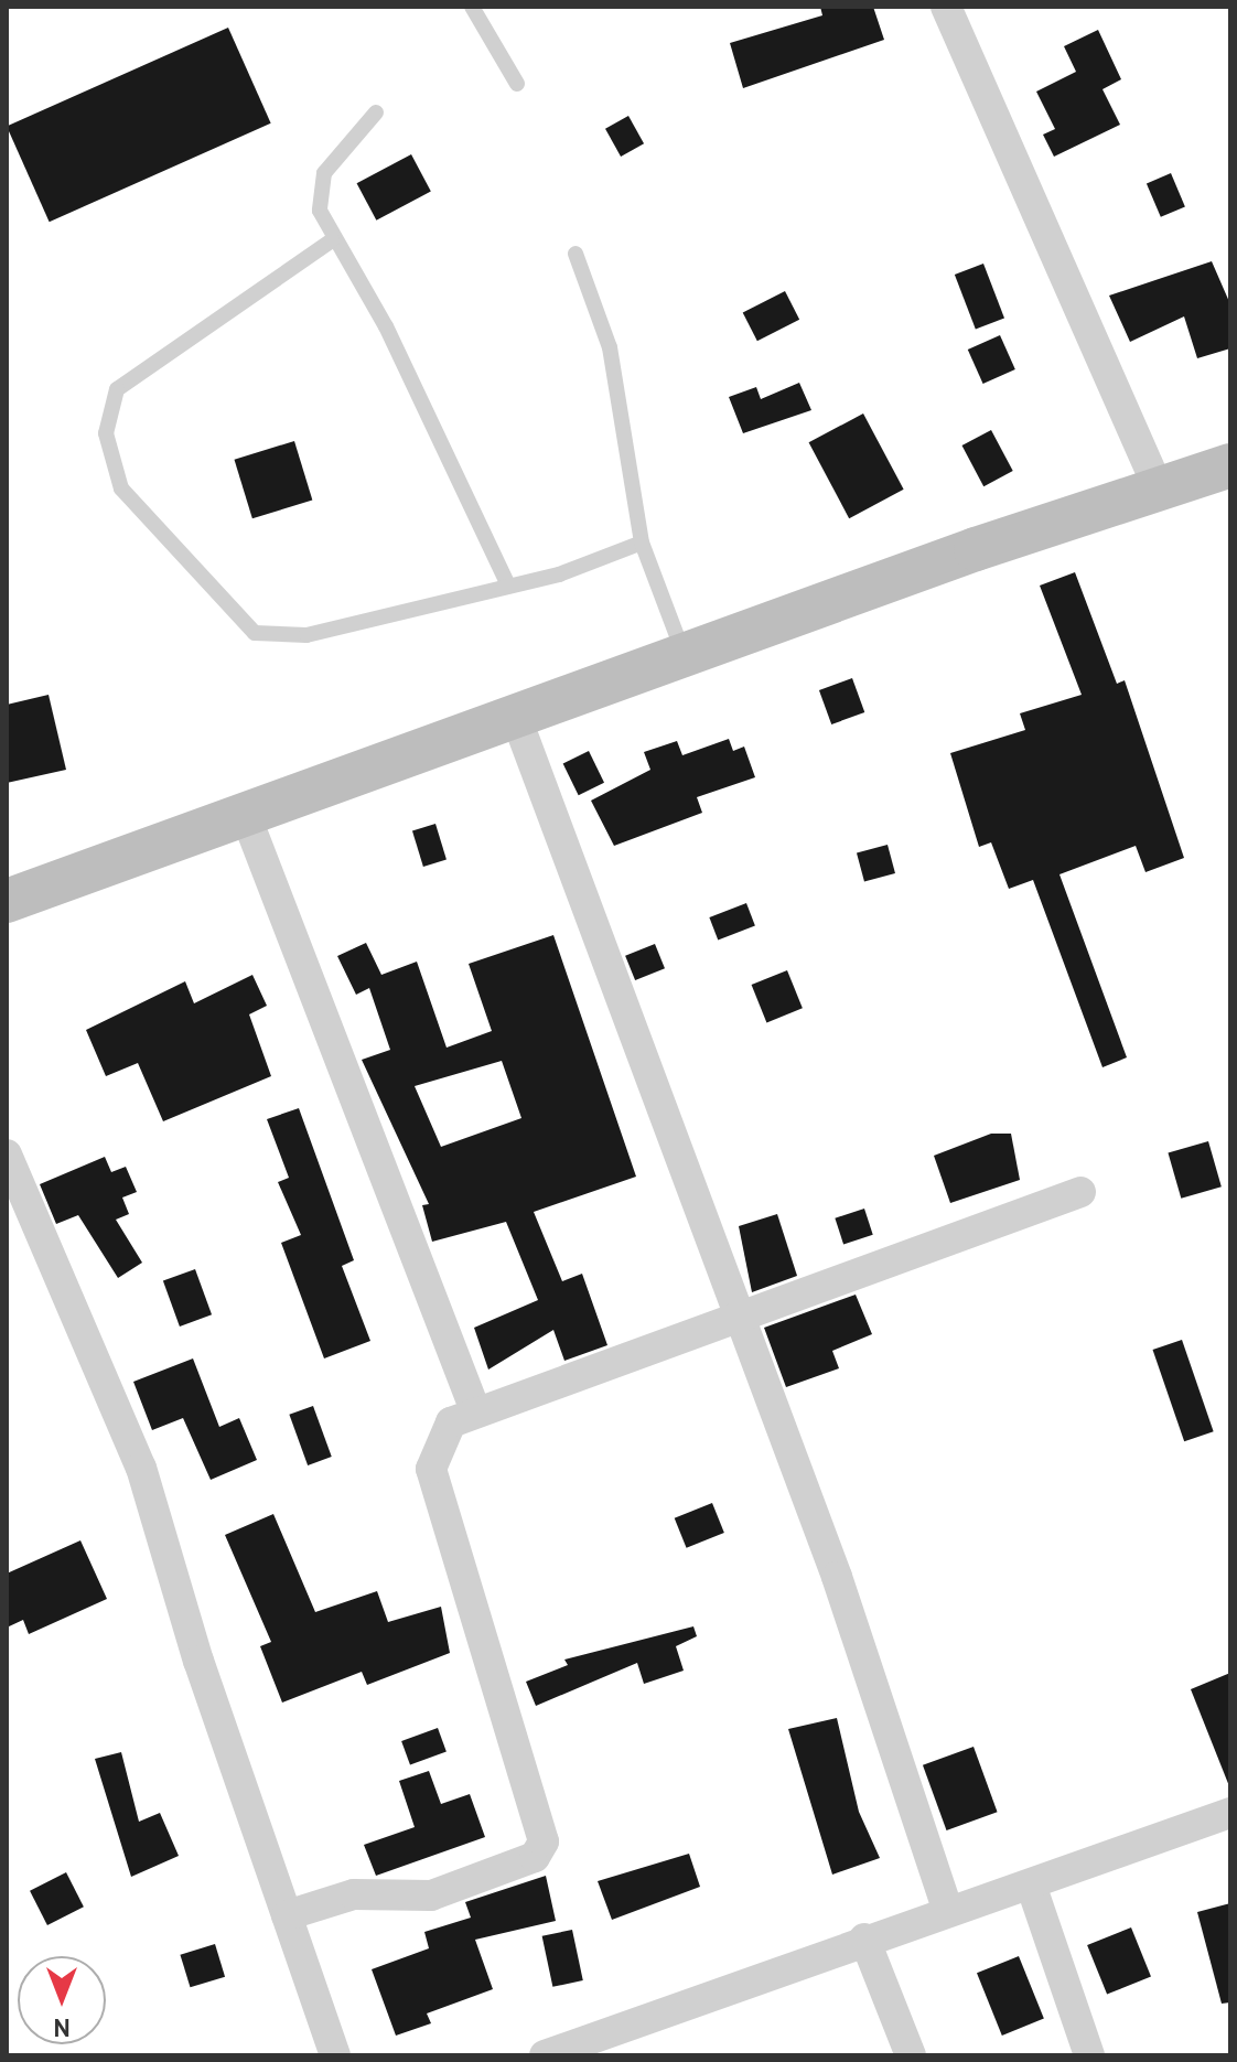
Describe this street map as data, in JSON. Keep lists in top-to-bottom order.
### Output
{
  "north": "bottom"
}
